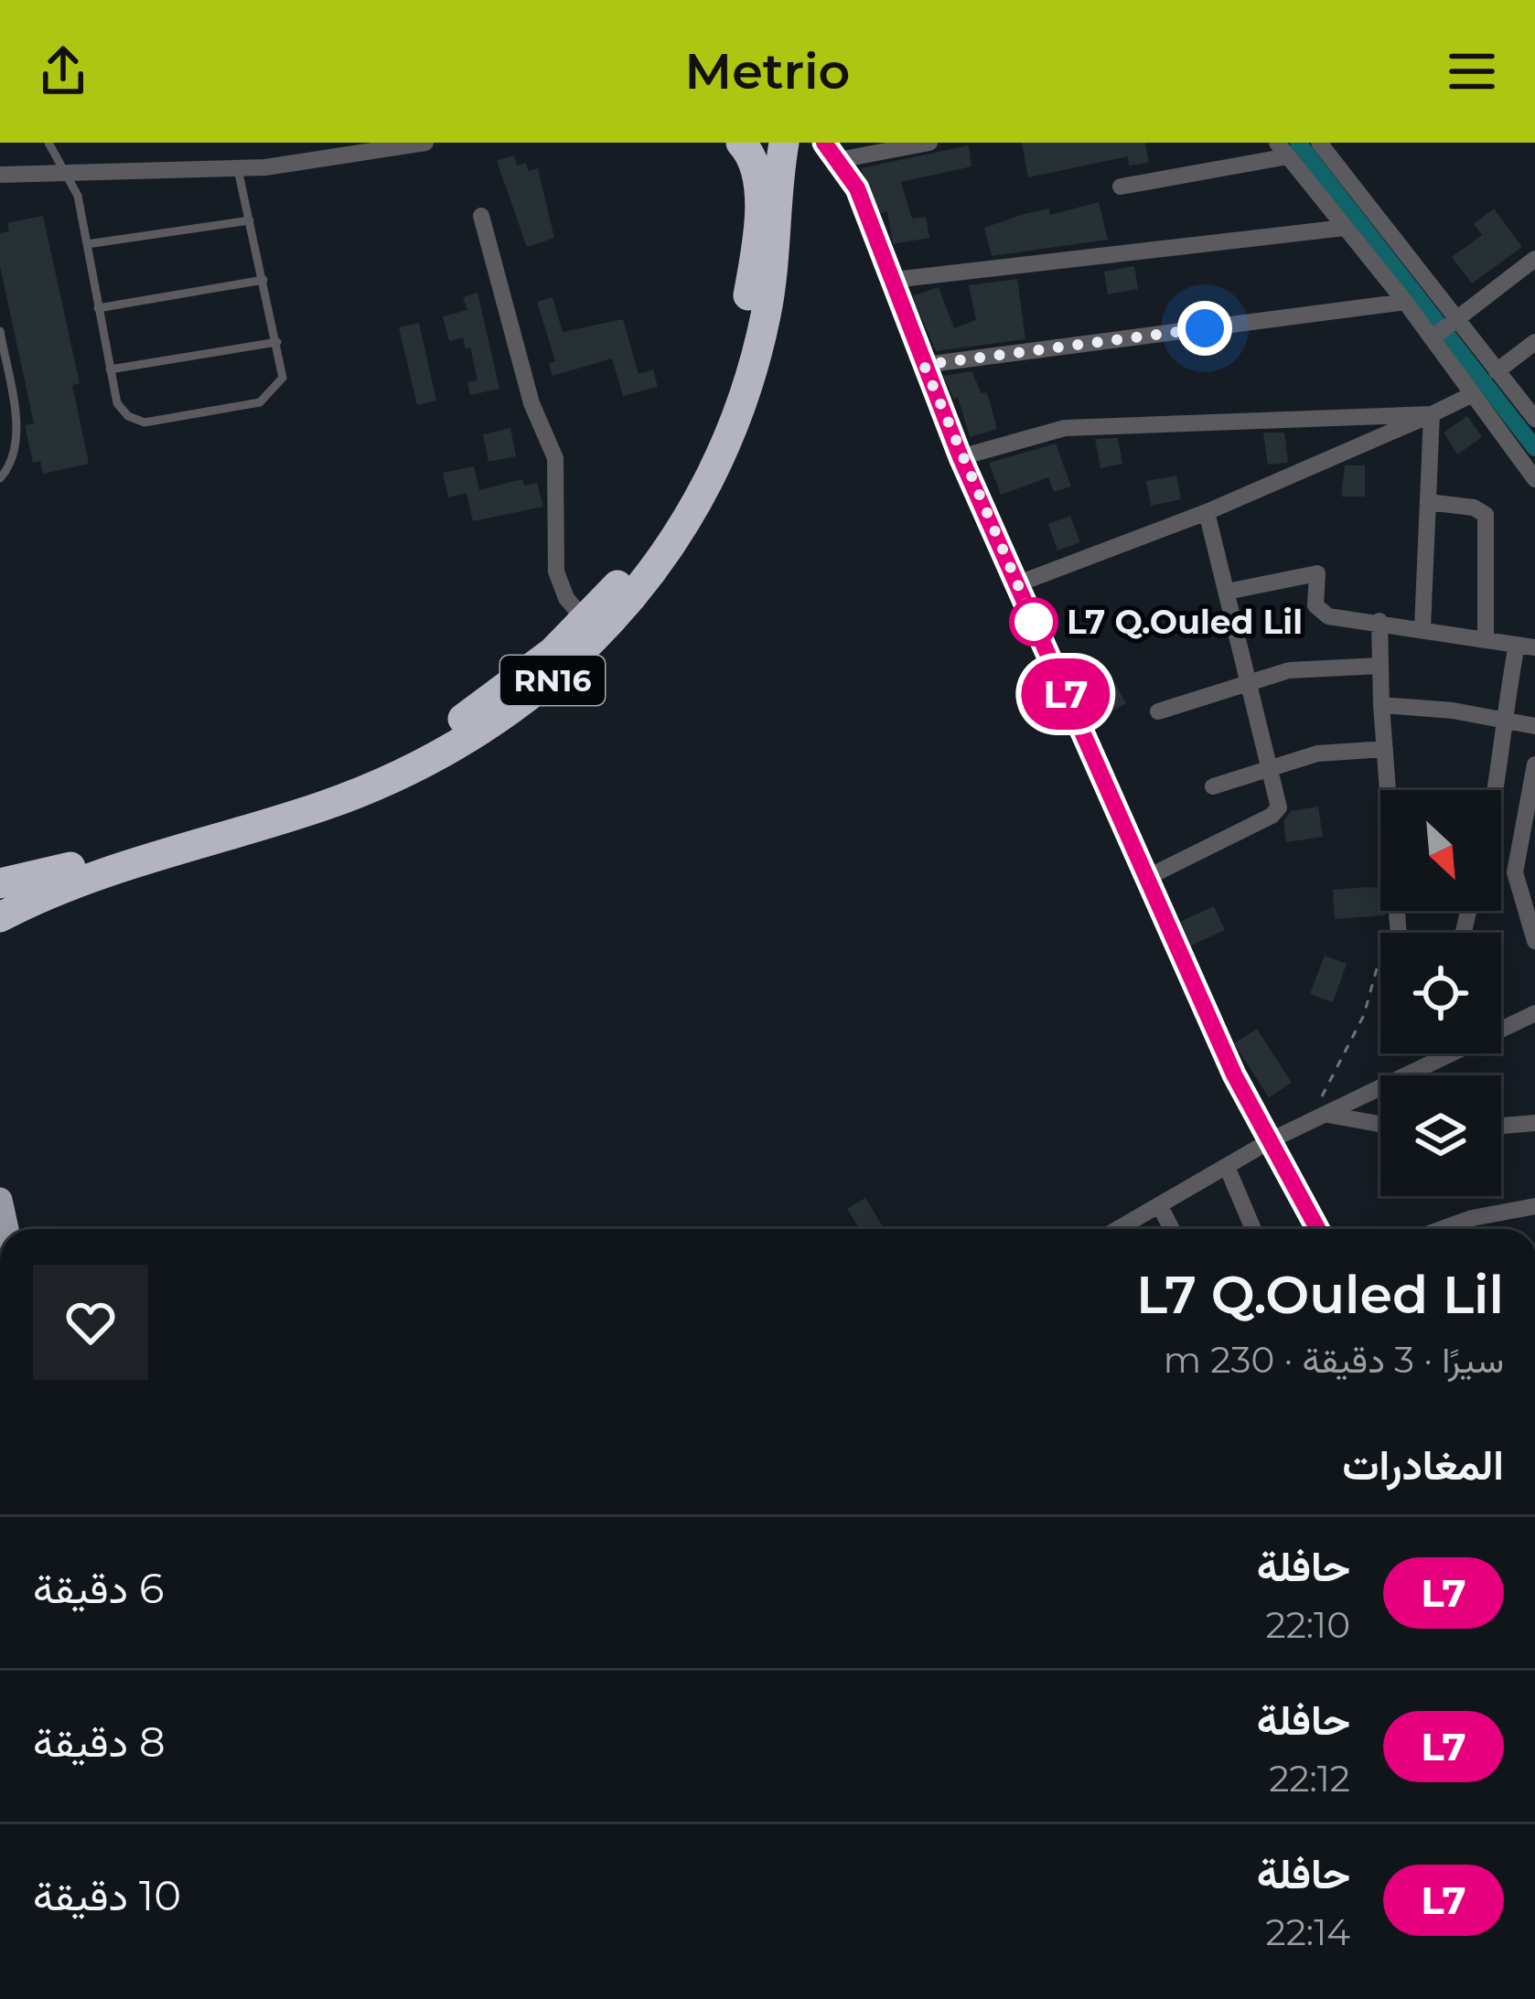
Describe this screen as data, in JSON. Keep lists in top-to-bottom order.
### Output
{
  "streets": {
    "highway": ["RN16"]
  },
  "places": ["L7 Q.Ouled Lil"],
  "lines": ["bus line L7"],
  "north": "bottom right",
  "page": {
    "header": "Metrio",
    "on_map": "L7",
    "heading": [
      ["L7 Q.Ouled Lil", "سيرًا · 3 دقيقة · 230 m"],
      "المغادرات"
    ],
    "list": [
      {
        "mark": "L7",
        "name": "حافلة",
        "note": "22:10",
        "value": "6 دقيقة"
      },
      {
        "mark": "L7",
        "name": "حافلة",
        "note": "22:12",
        "value": "8 دقيقة"
      },
      {
        "mark": "L7",
        "name": "حافلة",
        "note": "22:14",
        "value": "10 دقيقة"
      }
    ]
  }
}
